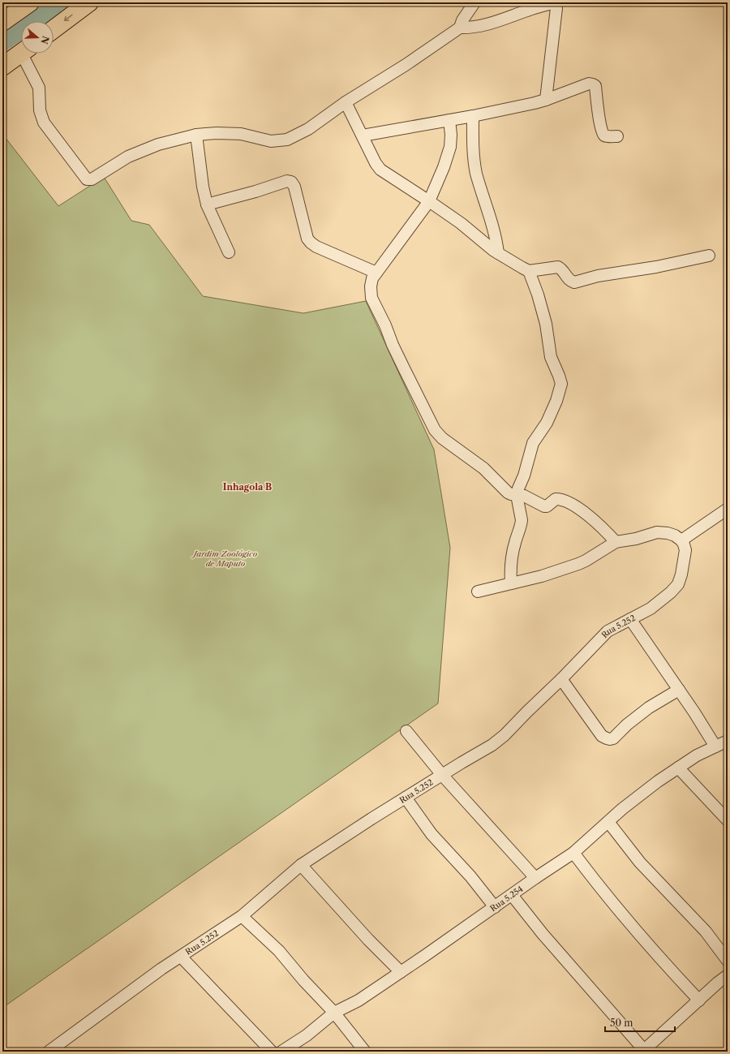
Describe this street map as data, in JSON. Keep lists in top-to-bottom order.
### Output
{
  "streets": {
    "street": ["Rua 5.252", "Rua 5.254"]
  },
  "districts": ["Inhagola B"],
  "parks": ["Jardim Zoológico de Maputo"],
  "scale_bar": "50 m",
  "north": "right"
}
